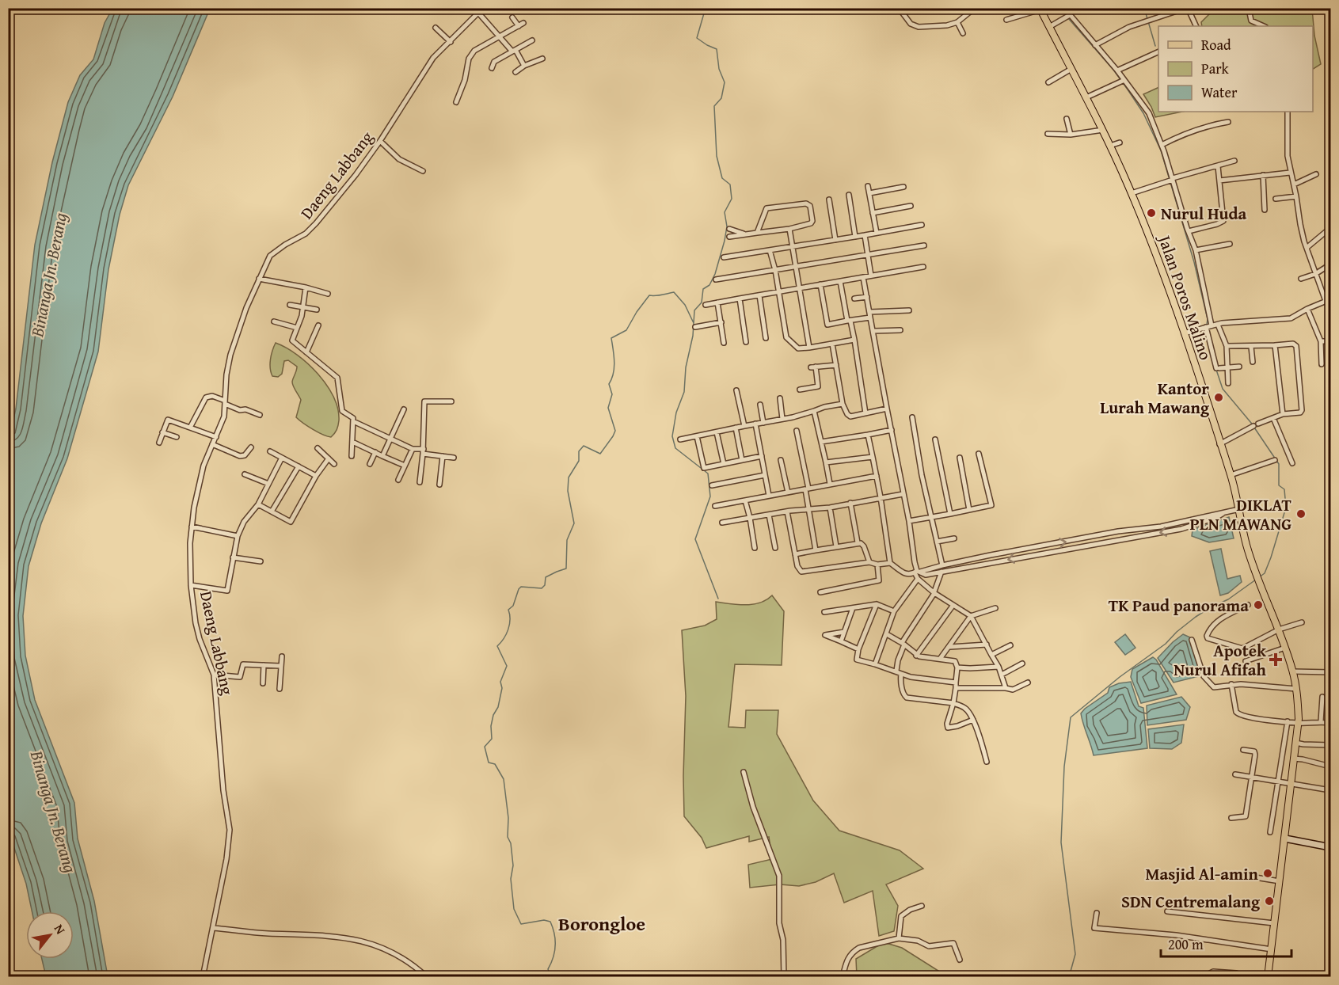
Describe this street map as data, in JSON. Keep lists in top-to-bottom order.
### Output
{
  "streets": {
    "main road": ["Jalan Poros Malino"],
    "street": ["Daeng Labbang"]
  },
  "districts": ["Borongloe"],
  "water": ["Binanga Jn. Berang"],
  "places": {
    "other": [
      "Nurul Huda",
      "Kantor Lurah Mawang",
      "DIKLAT PLN MAWANG",
      "TK Paud panorama",
      "Masjid Al-amin",
      "SDN Centremalang"
    ],
    "health": ["Apotek Nurul Afifah"]
  },
  "legend": ["Road", "Park", "Water"],
  "scale_bar": "200 m",
  "north": "top right"
}
